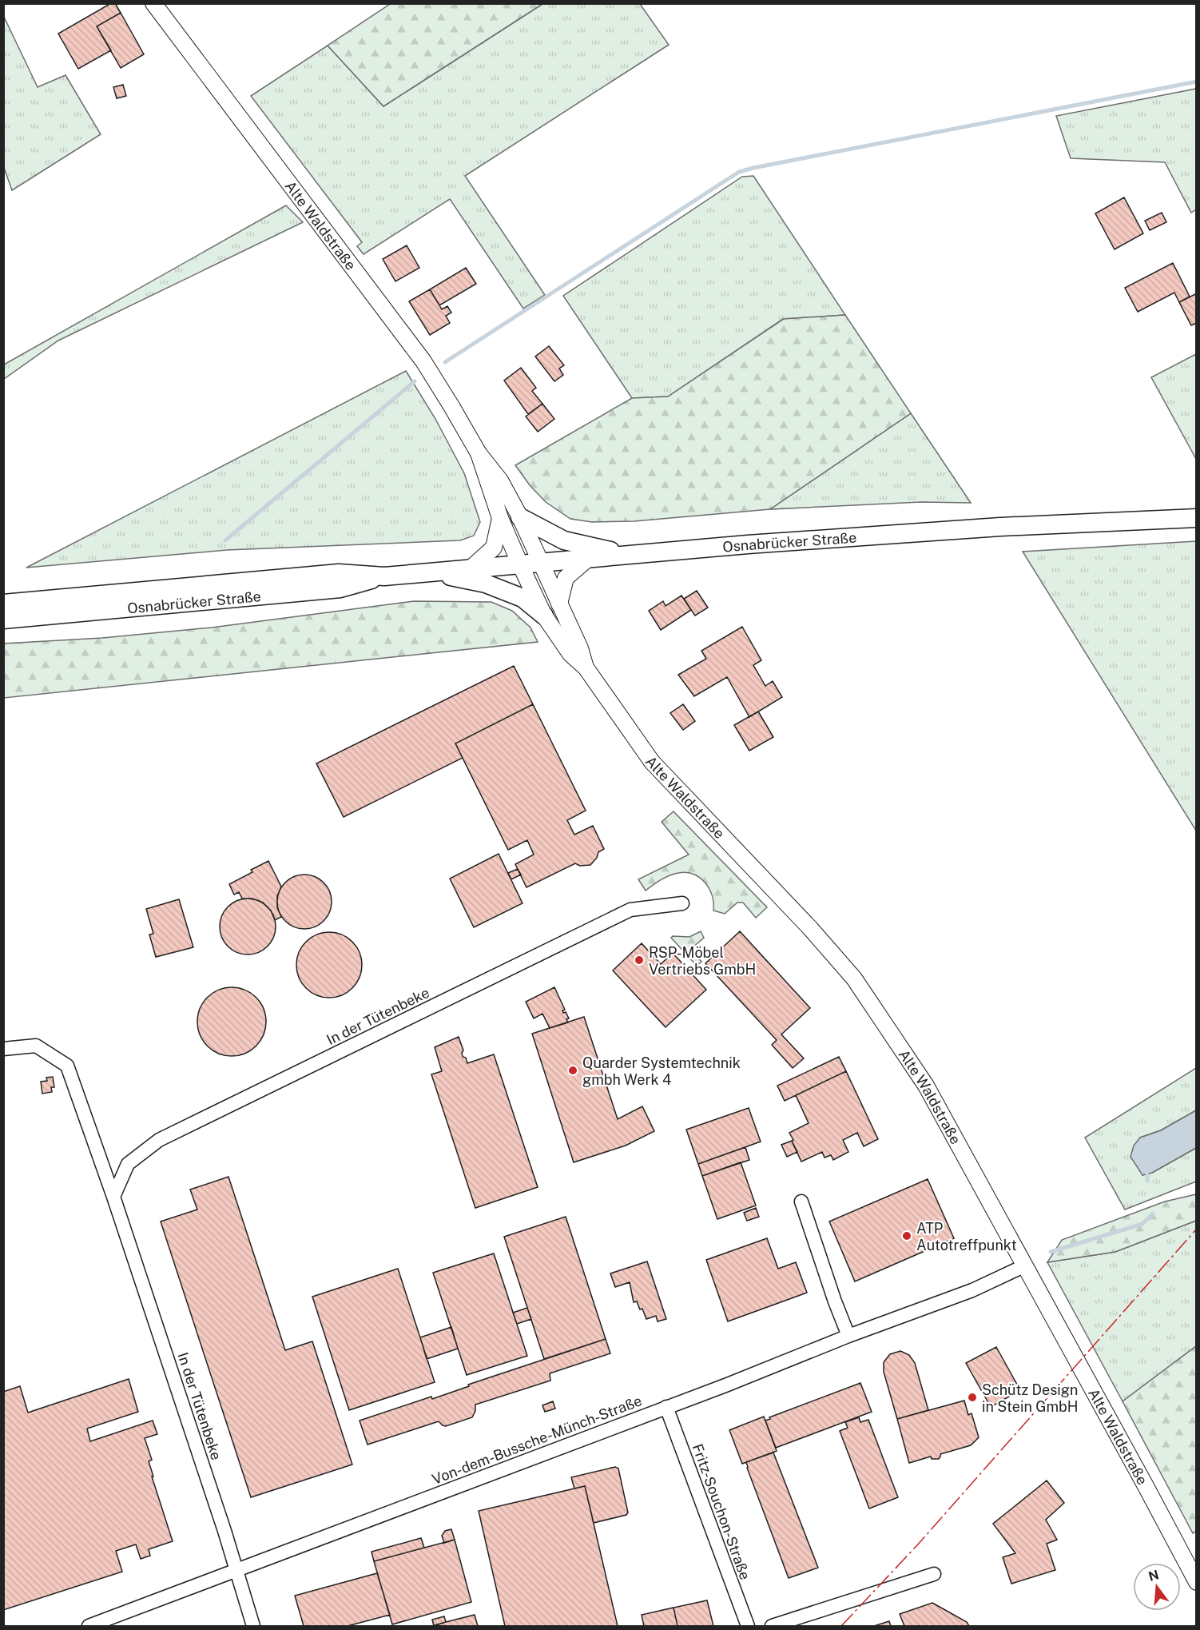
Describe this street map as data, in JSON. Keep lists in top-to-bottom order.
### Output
{
  "streets": {
    "main road": ["Osnabrücker Straße"],
    "street": [
      "Alte Waldstraße",
      "In der Tütenbeke",
      "Von-dem-Bussche-Münch-Straße",
      "Fritz-Souchon-Straße"
    ]
  },
  "crossings": [
    ["Alte Waldstraße", "Osnabrücker Straße"],
    ["Alte Waldstraße", "Von-dem-Bussche-Münch-Straße"],
    ["In der Tütenbeke", "Von-dem-Bussche-Münch-Straße"],
    ["Von-dem-Bussche-Münch-Straße", "Fritz-Souchon-Straße"]
  ],
  "places": [
    "RSP-Möbel Vertriebs GmbH",
    "Quarder Systemtechnik gmbh Werk 4",
    "ATP Autotreffpunkt",
    "Schütz Design in Stein GmbH"
  ],
  "north": "top"
}
